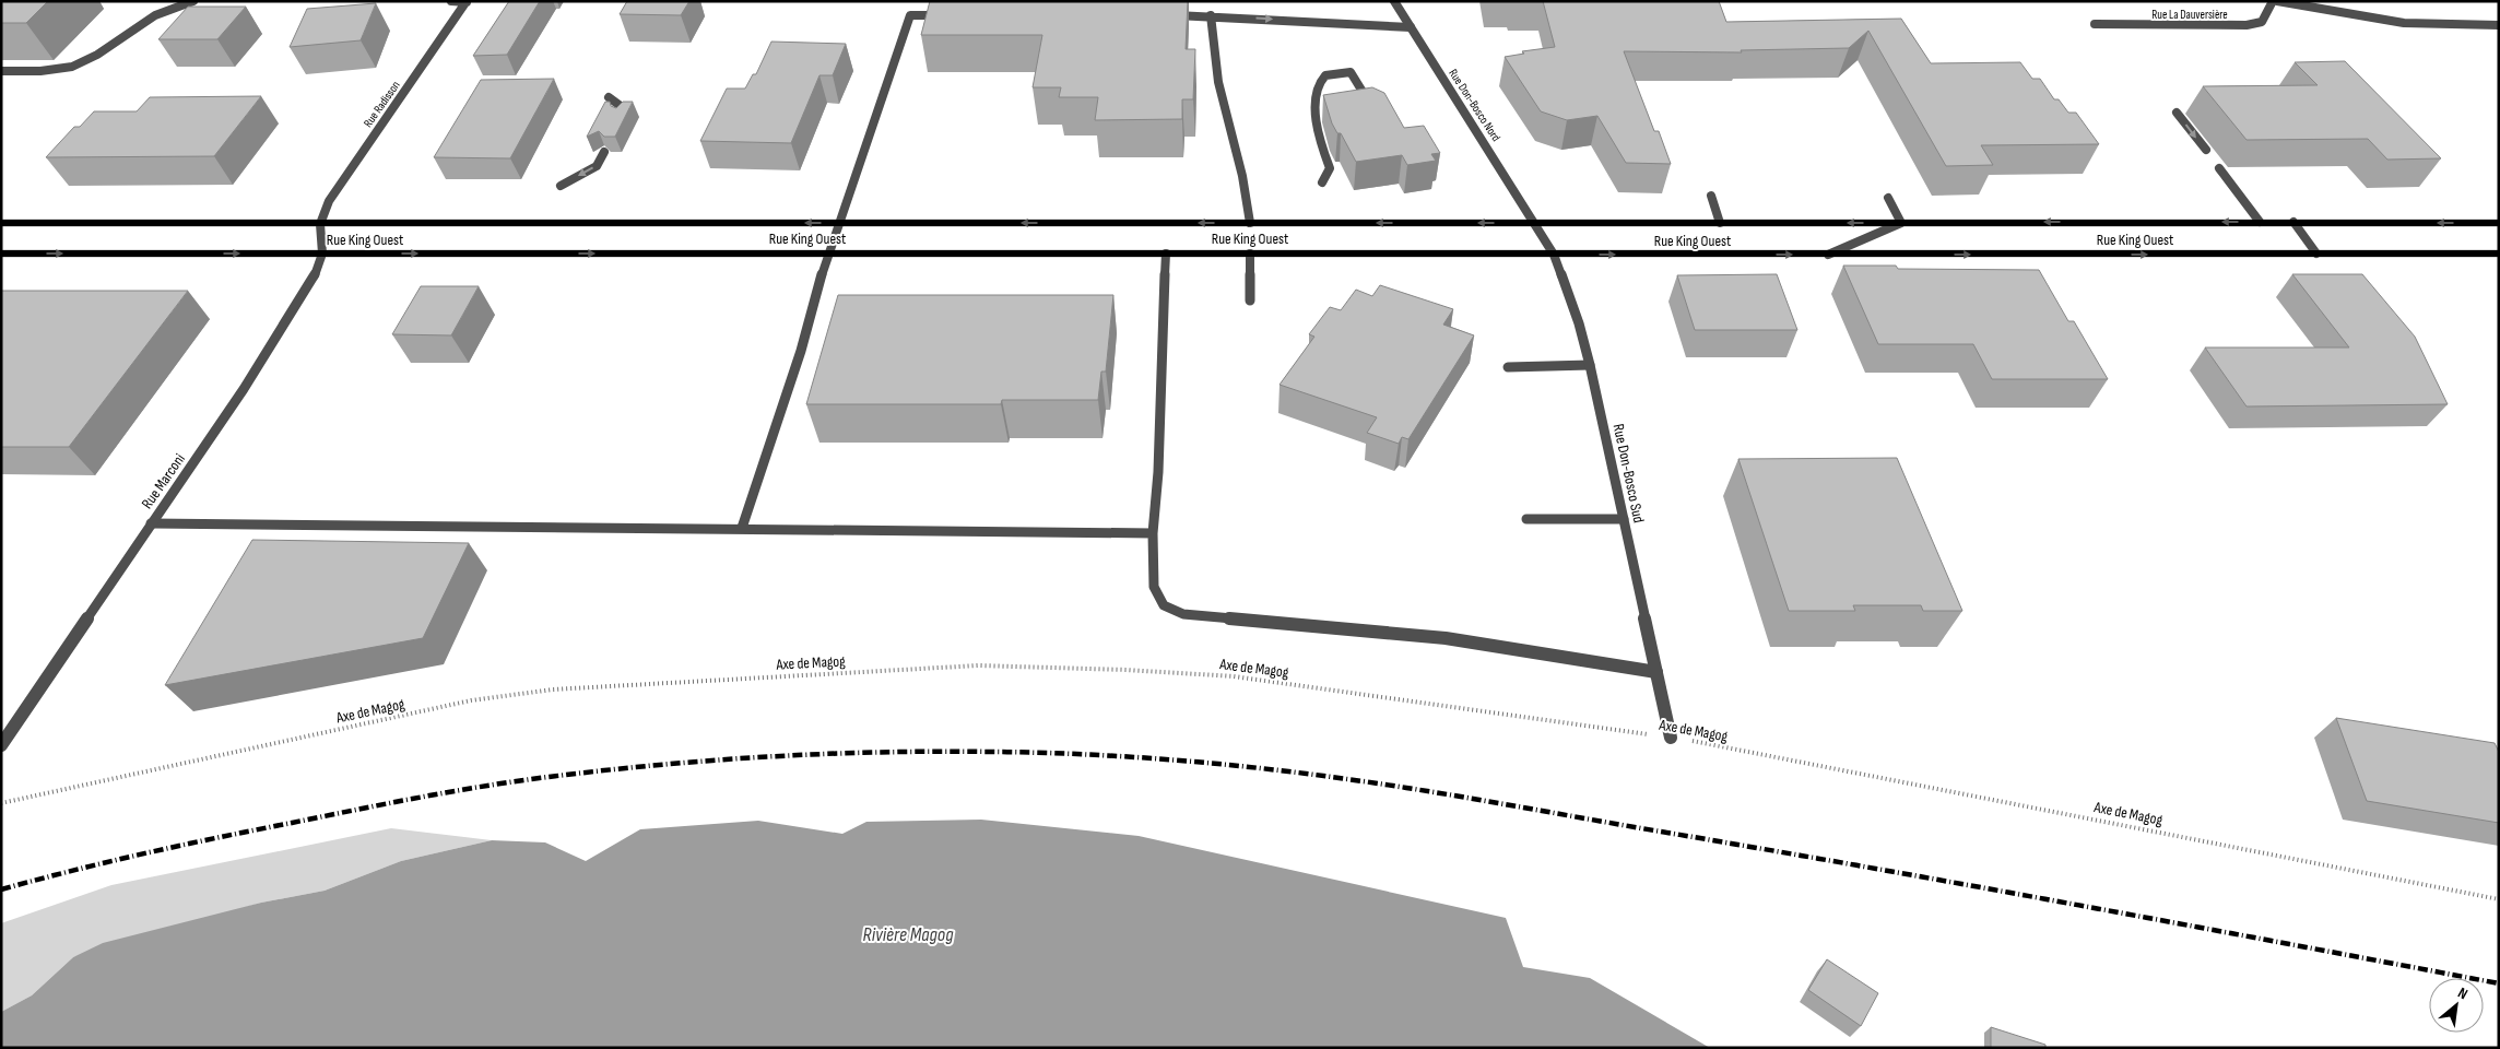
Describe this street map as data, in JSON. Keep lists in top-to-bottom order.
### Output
{
  "streets": {
    "main road": ["Rue King Ouest"],
    "street": [
      "Rue La Dauversière",
      "Rue Radisson",
      "Rue Don-Bosco Nord",
      "Rue Don-Bosco Sud",
      "Rue Marconi"
    ],
    "path": ["Axe de Magog"]
  },
  "crossings": [
    ["Rue Radisson", "Rue King Ouest"],
    ["Rue Radisson", "Rue Marconi"],
    ["Rue Don-Bosco Nord", "Rue King Ouest"],
    ["Rue Don-Bosco Nord", "Rue Don-Bosco Sud"],
    ["Rue King Ouest", "Rue Don-Bosco Sud"],
    ["Rue King Ouest", "Rue Marconi"],
    ["Rue Don-Bosco Sud", "Axe de Magog"]
  ],
  "water": ["Rivière Magog"],
  "north": "top right"
}
